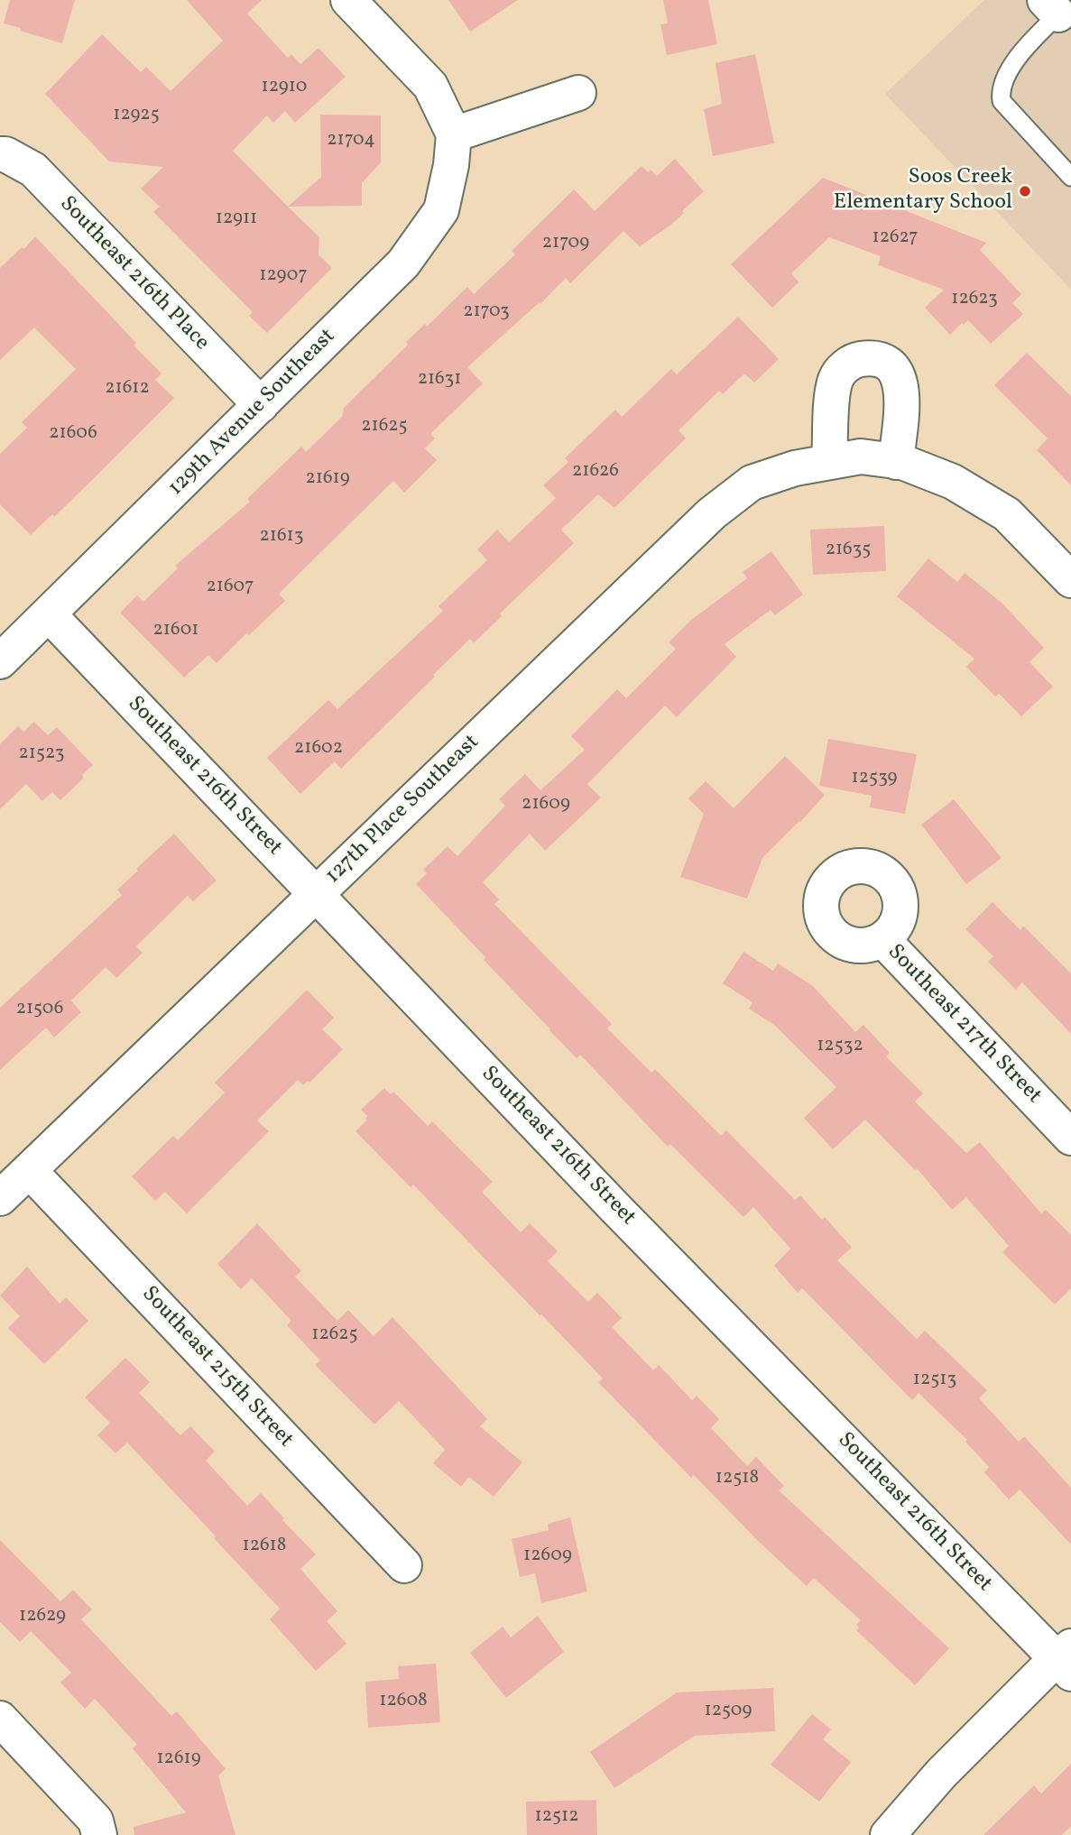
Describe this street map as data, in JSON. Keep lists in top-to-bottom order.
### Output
{
  "streets": {
    "street": [
      "Southeast 216th Place",
      "129th Avenue Southeast",
      "Southeast 216th Street",
      "127th Place Southeast",
      "Southeast 217th Street",
      "Southeast 215th Street"
    ]
  },
  "crossings": [
    ["Southeast 216th Place", "129th Avenue Southeast"],
    ["129th Avenue Southeast", "Southeast 216th Street"],
    ["Southeast 216th Street", "127th Place Southeast"],
    ["127th Place Southeast", "Southeast 215th Street"]
  ],
  "places": ["Soos Creek Elementary School"],
  "house_numbers": [
    "12910",
    "12925",
    "21704",
    "12911",
    "12627",
    "21709",
    "12907",
    "12623",
    "21703",
    "21631",
    "21612",
    "21625",
    "21606",
    "21626",
    "21619",
    "21613",
    "21635",
    "21607",
    "21601",
    "21602",
    "21523",
    "12539",
    "21609",
    "21506",
    "12532",
    "12625",
    "12513",
    "12518",
    "12618",
    "12609",
    "12629",
    "12608",
    "12509",
    "12619",
    "12512"
  ]
}
